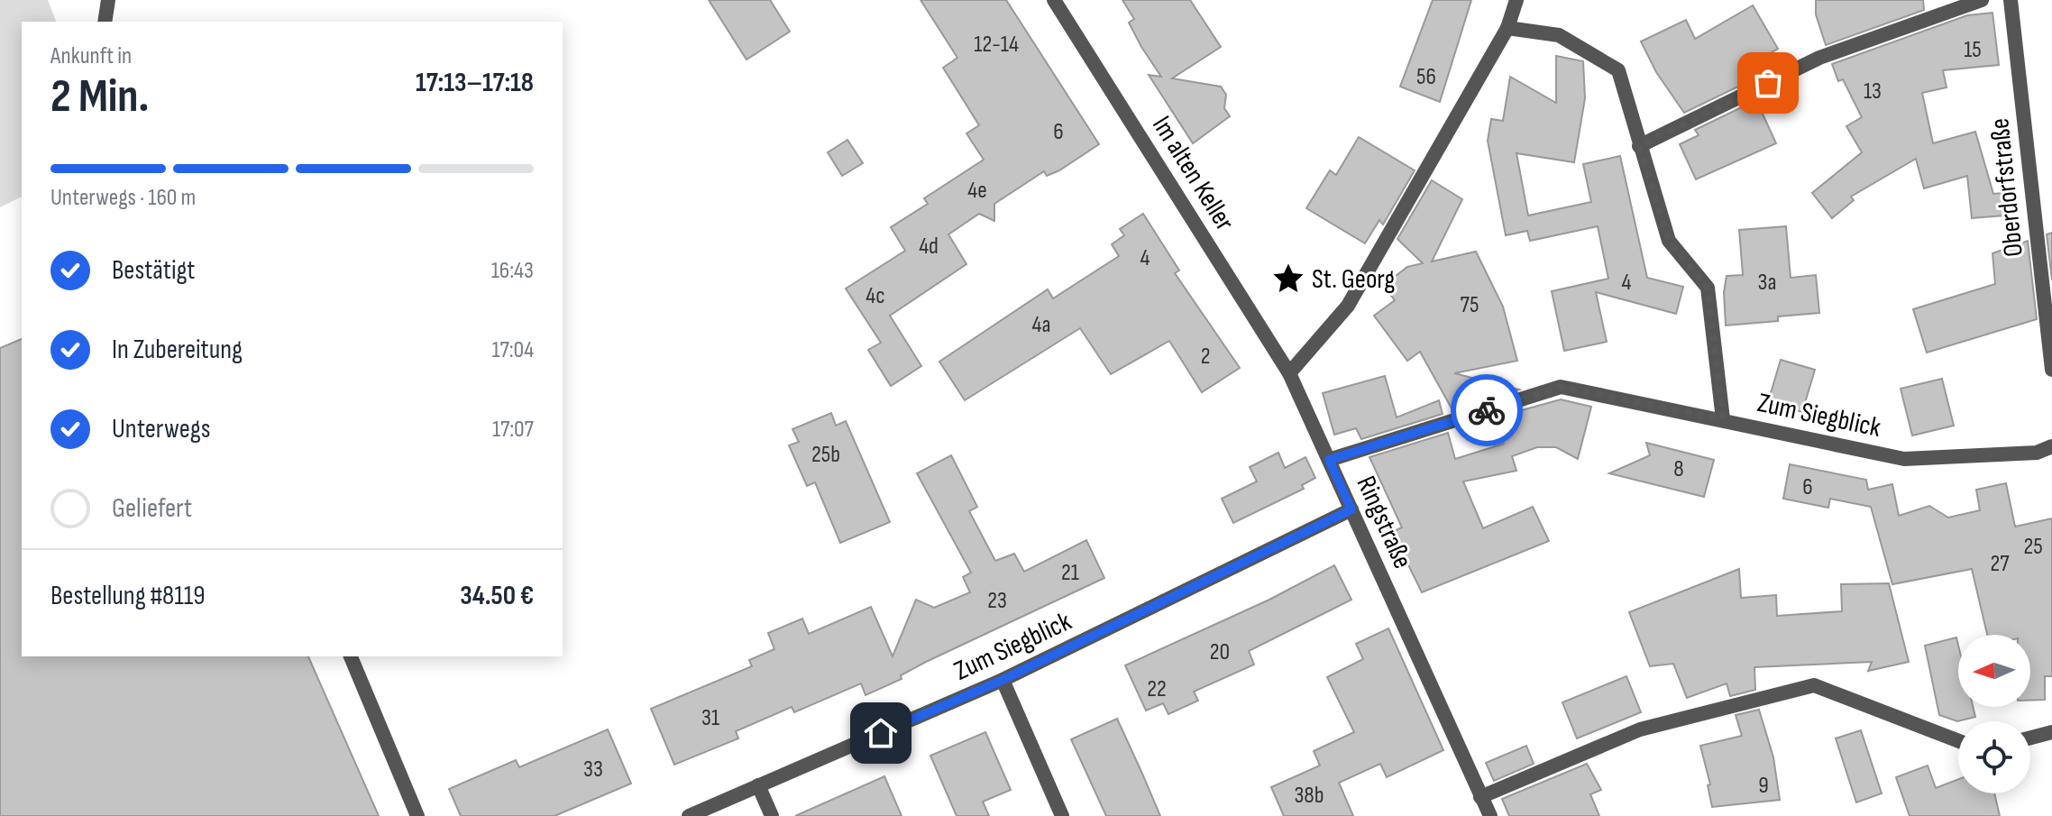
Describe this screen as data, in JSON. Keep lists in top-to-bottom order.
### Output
{
  "streets": {
    "street": [
      "Im alten Keller",
      "Oberdorfstraße",
      "Zum Siegblick",
      "Ringstraße"
    ]
  },
  "crossings": [
    ["Im alten Keller", "Ringstraße"],
    ["Zum Siegblick", "Ringstraße"]
  ],
  "places": {
    "place": ["St. Georg"]
  },
  "house_numbers": [
    "12-14",
    "15",
    "56",
    "13",
    "6",
    "4e",
    "4d",
    "4",
    "4",
    "3a",
    "4c",
    "75",
    "4a",
    "2",
    "25b",
    "8",
    "6",
    "25",
    "27",
    "21",
    "23",
    "20",
    "22",
    "31",
    "33",
    "9",
    "38b"
  ],
  "north": "left",
  "page": {
    "heading": ["2 Min.", "Ankunft in", "17:13–17:18"],
    "panel": ["Bestellung #8119", "34.50 €"],
    "bar": "Unterwegs · 160 m",
    "list": [
      ["Bestätigt", "16:43"],
      ["In Zubereitung", "17:04"],
      ["Unterwegs", "17:07"],
      "Geliefert"
    ]
  }
}
